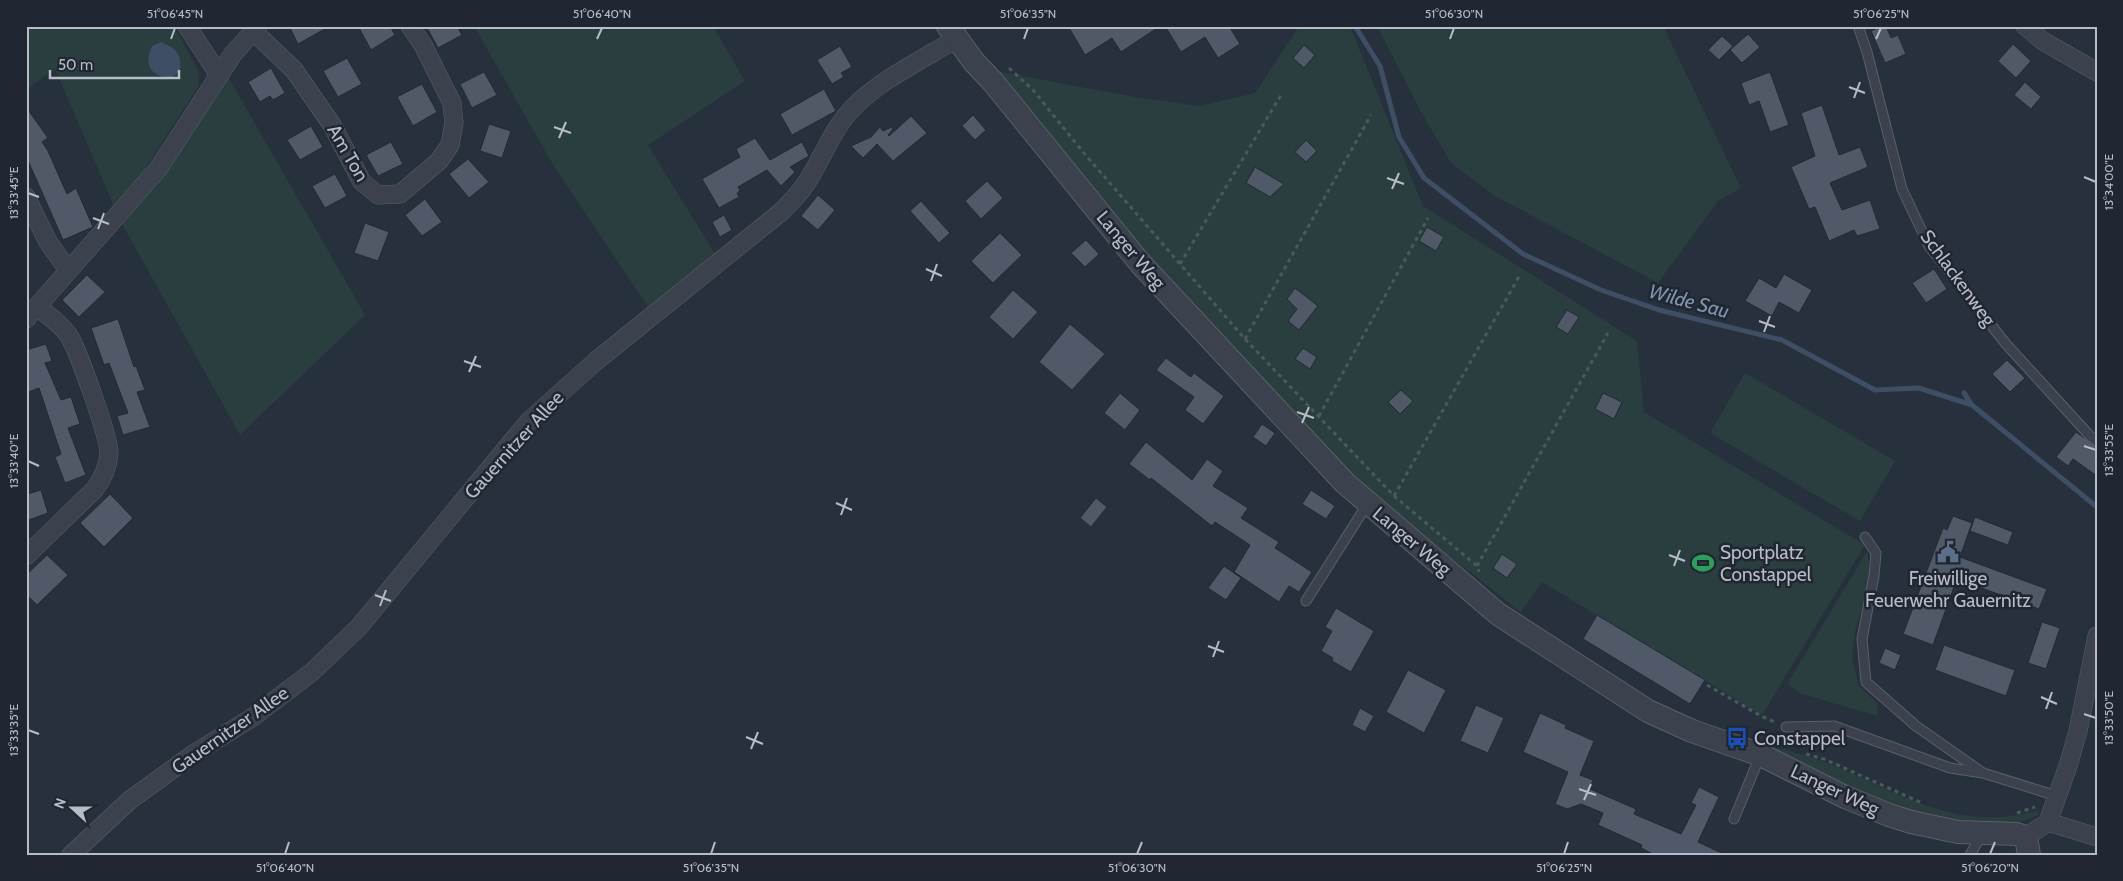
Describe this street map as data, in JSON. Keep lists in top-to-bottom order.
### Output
{
  "streets": {
    "street": ["Am Ton", "Langer Weg", "Gauernitzer Allee"],
    "lane": ["Schlackenweg"]
  },
  "crossings": [
    ["Langer Weg", "Gauernitzer Allee"]
  ],
  "water": ["Wilde Sau"],
  "places": {
    "public building": ["Freiwillige Feuerwehr Gauernitz"],
    "sports": ["Sportplatz Constappel"],
    "bus stop": ["Constappel"]
  },
  "scale_bar": "50 m",
  "north": "left",
  "coordinates": [
    "51°06'45\"N",
    "51°06'40\"N",
    "51°06'35\"N",
    "51°06'30\"N",
    "51°06'25\"N",
    "13°34'00\"E",
    "13°33'45\"E",
    "13°33'55\"E",
    "13°33'40\"E",
    "13°33'50\"E",
    "13°33'35\"E",
    "51°06'20\"N"
  ]
}
